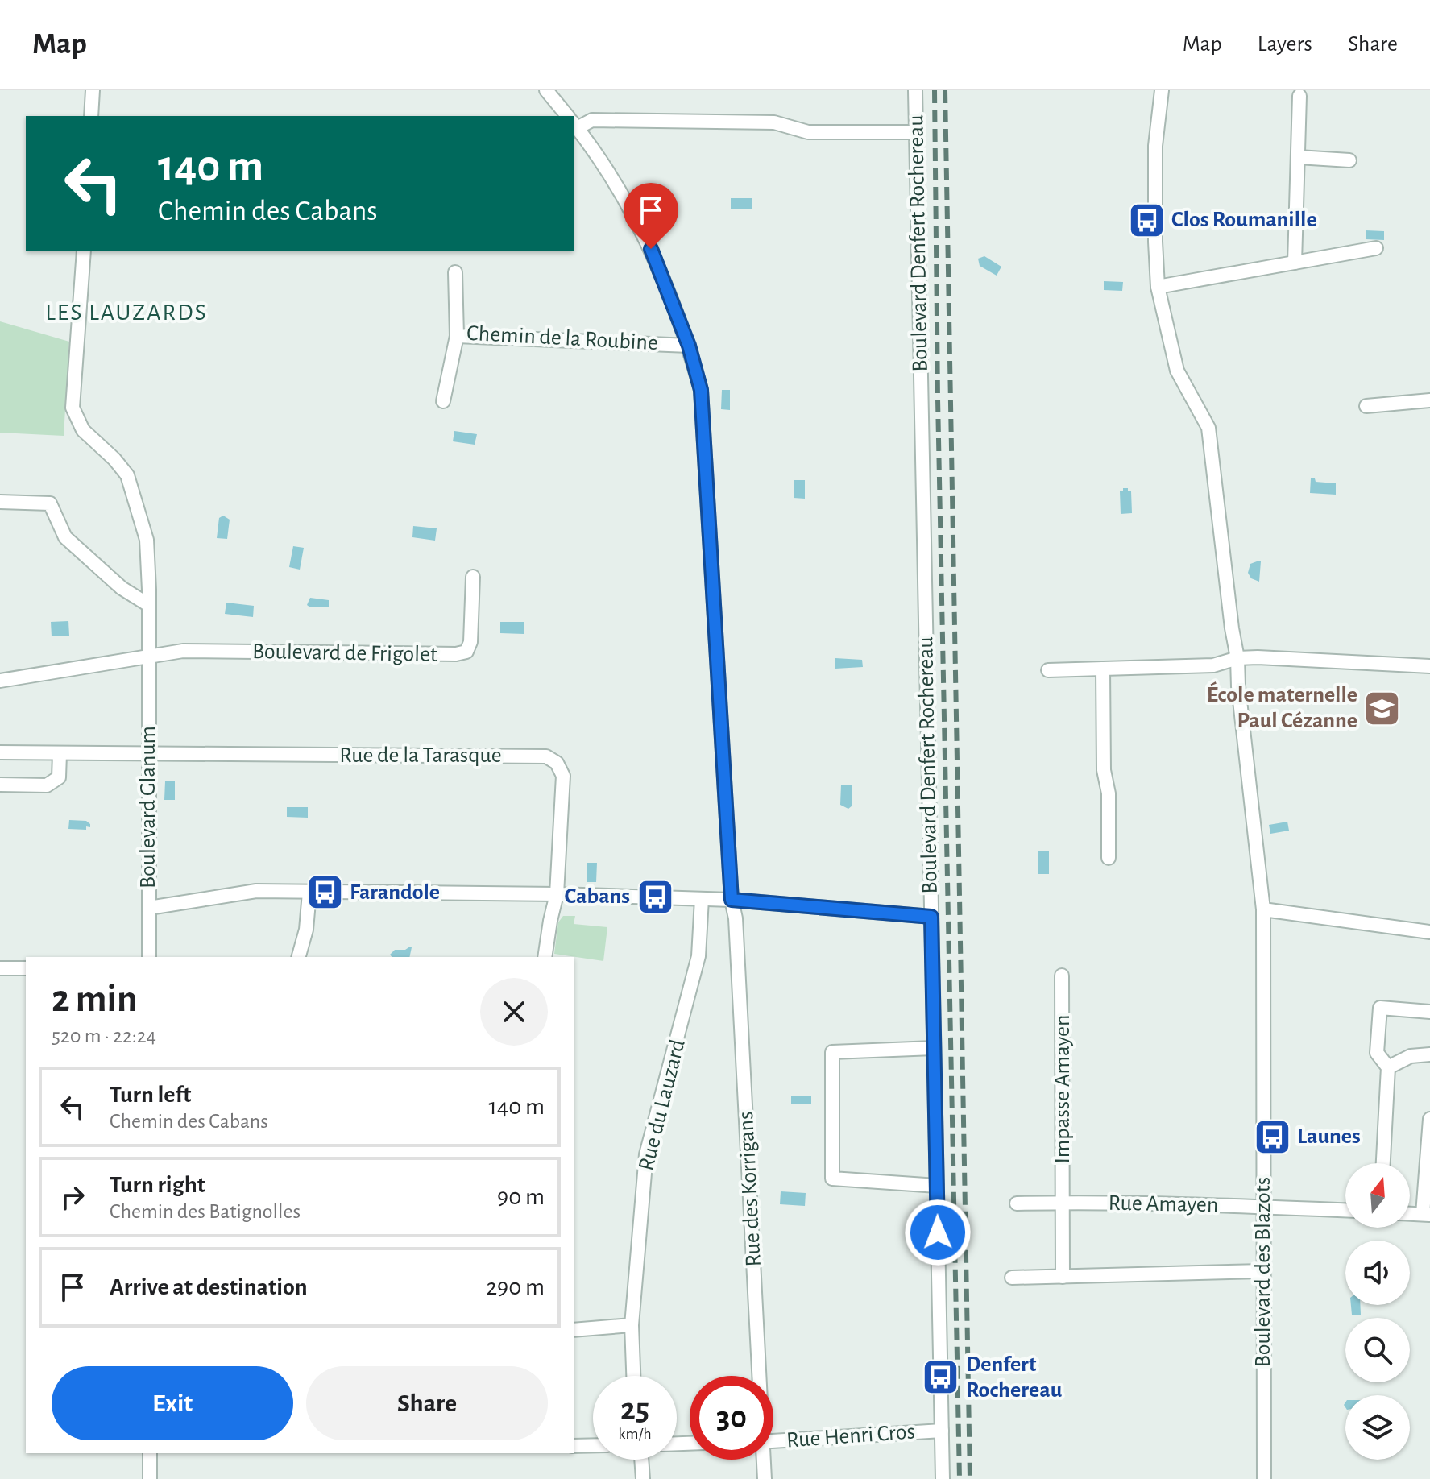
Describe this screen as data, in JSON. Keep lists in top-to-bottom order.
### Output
{
  "streets": {
    "street": [
      "Boulevard Denfert Rochereau",
      "Chemin de la Roubine",
      "Boulevard de Frigolet",
      "Rue de la Tarasque",
      "Boulevard Glanum",
      "Impasse Amayen",
      "Rue du Lauzard",
      "Rue des Korrigans",
      "Rue Amayen",
      "Boulevard des Blazots",
      "Rue Henri Cros"
    ]
  },
  "crossings": [
    ["Boulevard Denfert Rochereau", "Rue Henri Cros"],
    ["Chemin de la Roubine", "Rue des Korrigans"],
    ["Boulevard de Frigolet", "Boulevard Glanum"],
    ["Rue de la Tarasque", "Boulevard Glanum"],
    ["Impasse Amayen", "Rue Amayen"],
    ["Rue Amayen", "Boulevard des Blazots"]
  ],
  "districts": ["LES LAUZARDS"],
  "places": {
    "bus stop": [
      "Clos Roumanille",
      "Farandole",
      "Cabans",
      "Launes",
      "Denfert Rochereau"
    ],
    "school or university": ["École maternelle Paul Cézanne"]
  },
  "north": "top",
  "page": {
    "header": "Map",
    "nav": ["Map", "Layers", "Share"],
    "turn": ["140 m", "Chemin des Cabans"],
    "heading": ["2 min", "520 m · 22:24"],
    "list": [
      {
        "name": "Turn left",
        "note": "Chemin des Cabans",
        "value": "140 m"
      },
      {
        "name": "Turn right",
        "note": "Chemin des Batignolles",
        "value": "90 m"
      },
      {
        "name": "Arrive at destination",
        "value": "290 m"
      }
    ],
    "buttons": ["Exit", "Share"],
    "speed": "25 km/h",
    "limit": "30"
  }
}
